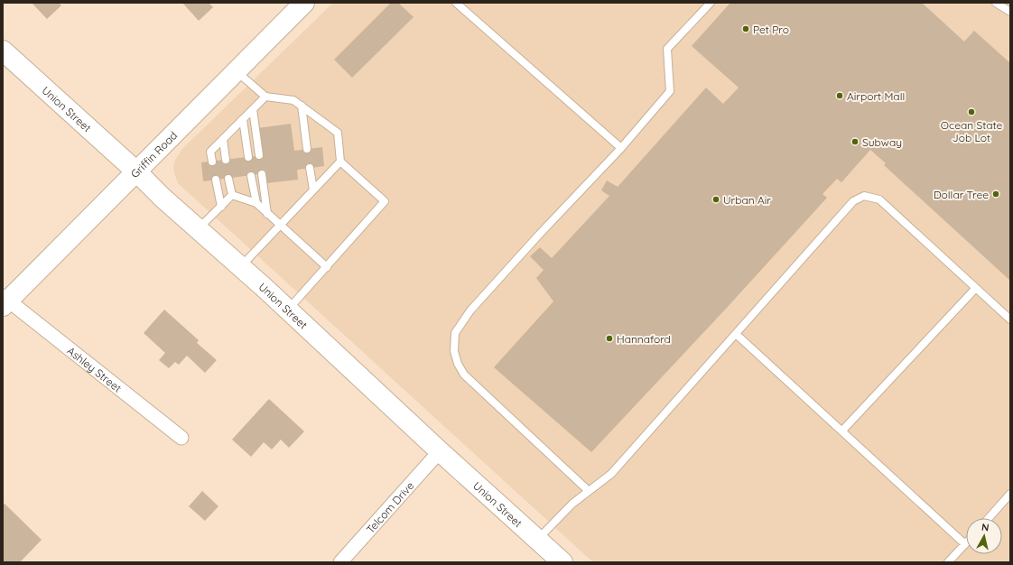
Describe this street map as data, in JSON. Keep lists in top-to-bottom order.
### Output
{
  "streets": {
    "main road": ["Union Street", "Griffin Road"],
    "street": ["Ashley Street", "Telcom Drive"]
  },
  "crossings": [
    ["Union Street", "Griffin Road"],
    ["Union Street", "Telcom Drive"],
    ["Griffin Road", "Ashley Street"]
  ],
  "places": [
    "Pet Pro",
    "Airport Mall",
    "Ocean State Job Lot",
    "Subway",
    "Dollar Tree",
    "Urban Air",
    "Hannaford"
  ],
  "north": "top"
}
